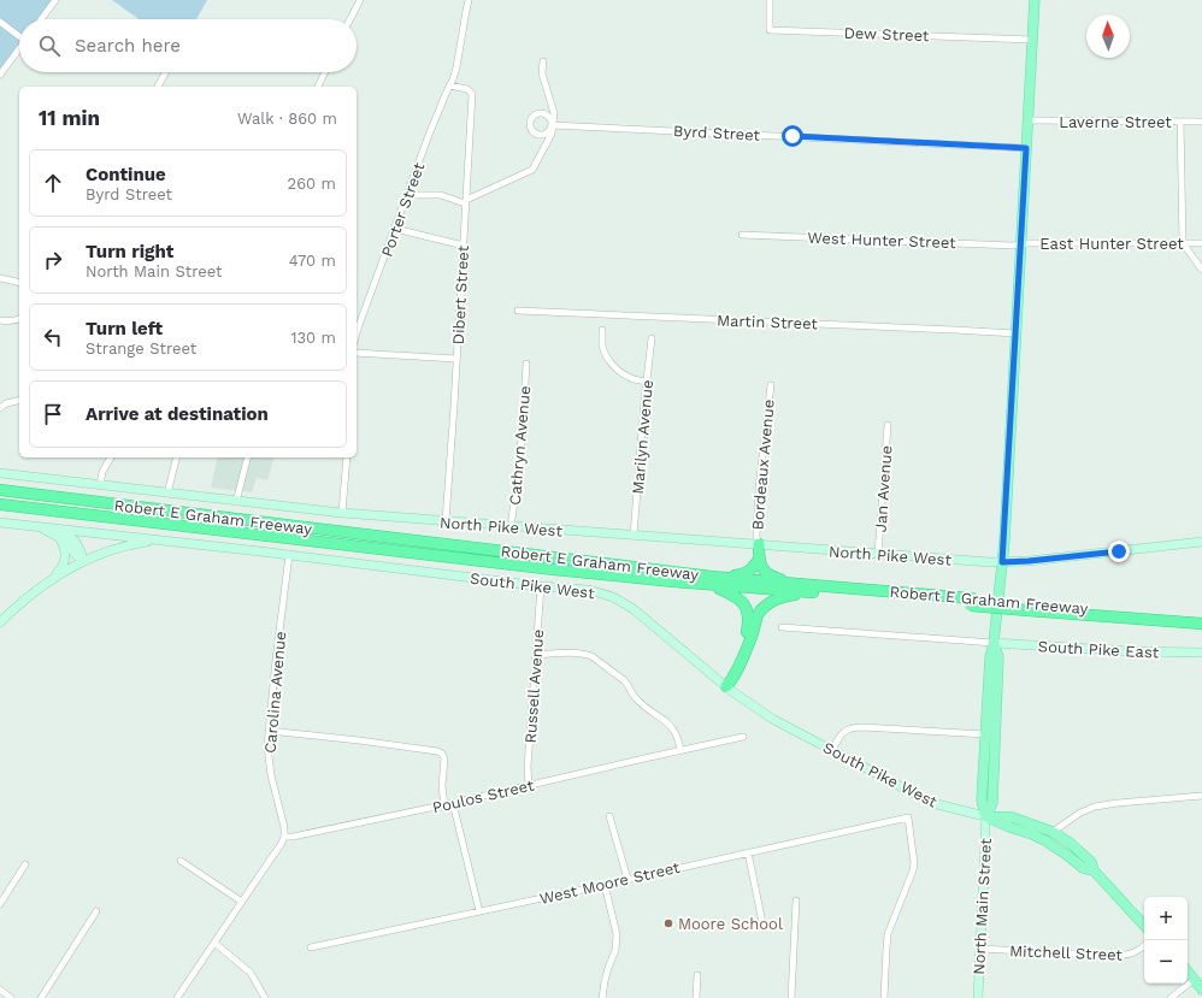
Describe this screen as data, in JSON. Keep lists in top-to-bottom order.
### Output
{
  "streets": {
    "highway": ["Robert E Graham Freeway"],
    "main road": [
      "North Pike West",
      "South Pike West",
      "South Pike East",
      "North Main Street"
    ],
    "street": [
      "Dew Street",
      "Laverne Street",
      "Byrd Street",
      "Porter Street",
      "West Hunter Street",
      "East Hunter Street",
      "Dibert Street",
      "Martin Street",
      "Marilyn Avenue",
      "Cathryn Avenue",
      "Bordeaux Avenue",
      "Jan Avenue",
      "Russell Avenue",
      "Carolina Avenue",
      "Poulos Street",
      "West Moore Street",
      "Mitchell Street"
    ]
  },
  "crossings": [
    ["Porter Street", "Dibert Street"],
    ["West Hunter Street", "East Hunter Street"],
    ["Dibert Street", "North Pike West"],
    ["Marilyn Avenue", "North Pike West"],
    ["Cathryn Avenue", "North Pike West"],
    ["Bordeaux Avenue", "North Pike West"],
    ["Jan Avenue", "North Pike West"],
    ["South Pike West", "Russell Avenue"],
    ["South Pike West", "Carolina Avenue"],
    ["South Pike West", "North Main Street"],
    ["Russell Avenue", "Poulos Street"],
    ["Carolina Avenue", "Poulos Street"],
    ["North Main Street", "Mitchell Street"]
  ],
  "places": ["Moore School"],
  "north": "top",
  "page": {
    "search": "Search here",
    "heading": ["11 min", "Walk · 860 m"],
    "list": [
      ["Continue", "Byrd Street", "260 m"],
      ["Turn right", "North Main Street", "470 m"],
      ["Turn left", "Strange Street", "130 m"],
      "Arrive at destination"
    ],
    "map_buttons": ["+", "−"]
  }
}
